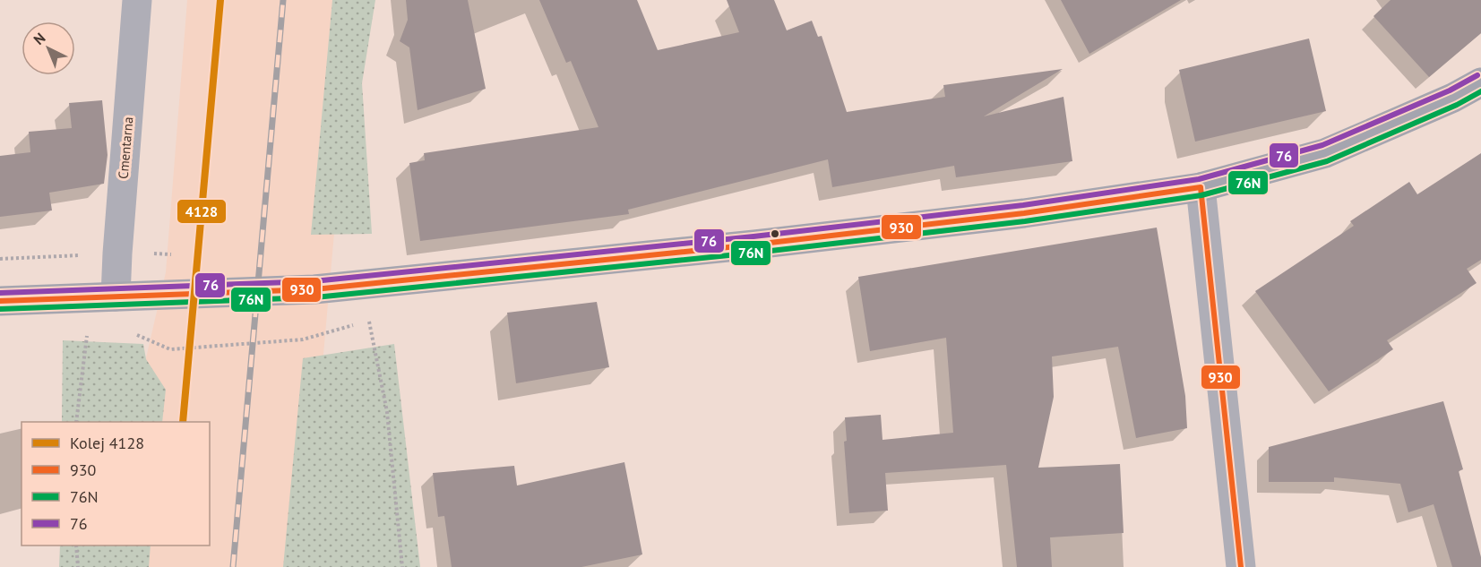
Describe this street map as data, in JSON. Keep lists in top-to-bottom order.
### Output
{
  "streets": {
    "street": ["Cmentarna"]
  },
  "lines": [
    "rail line 4128",
    "transit line 76",
    "transit line 76N",
    "transit line 930"
  ],
  "legend": [
    "Kolej 4128",
    "930",
    "76N",
    "76"
  ],
  "north": "top left"
}
